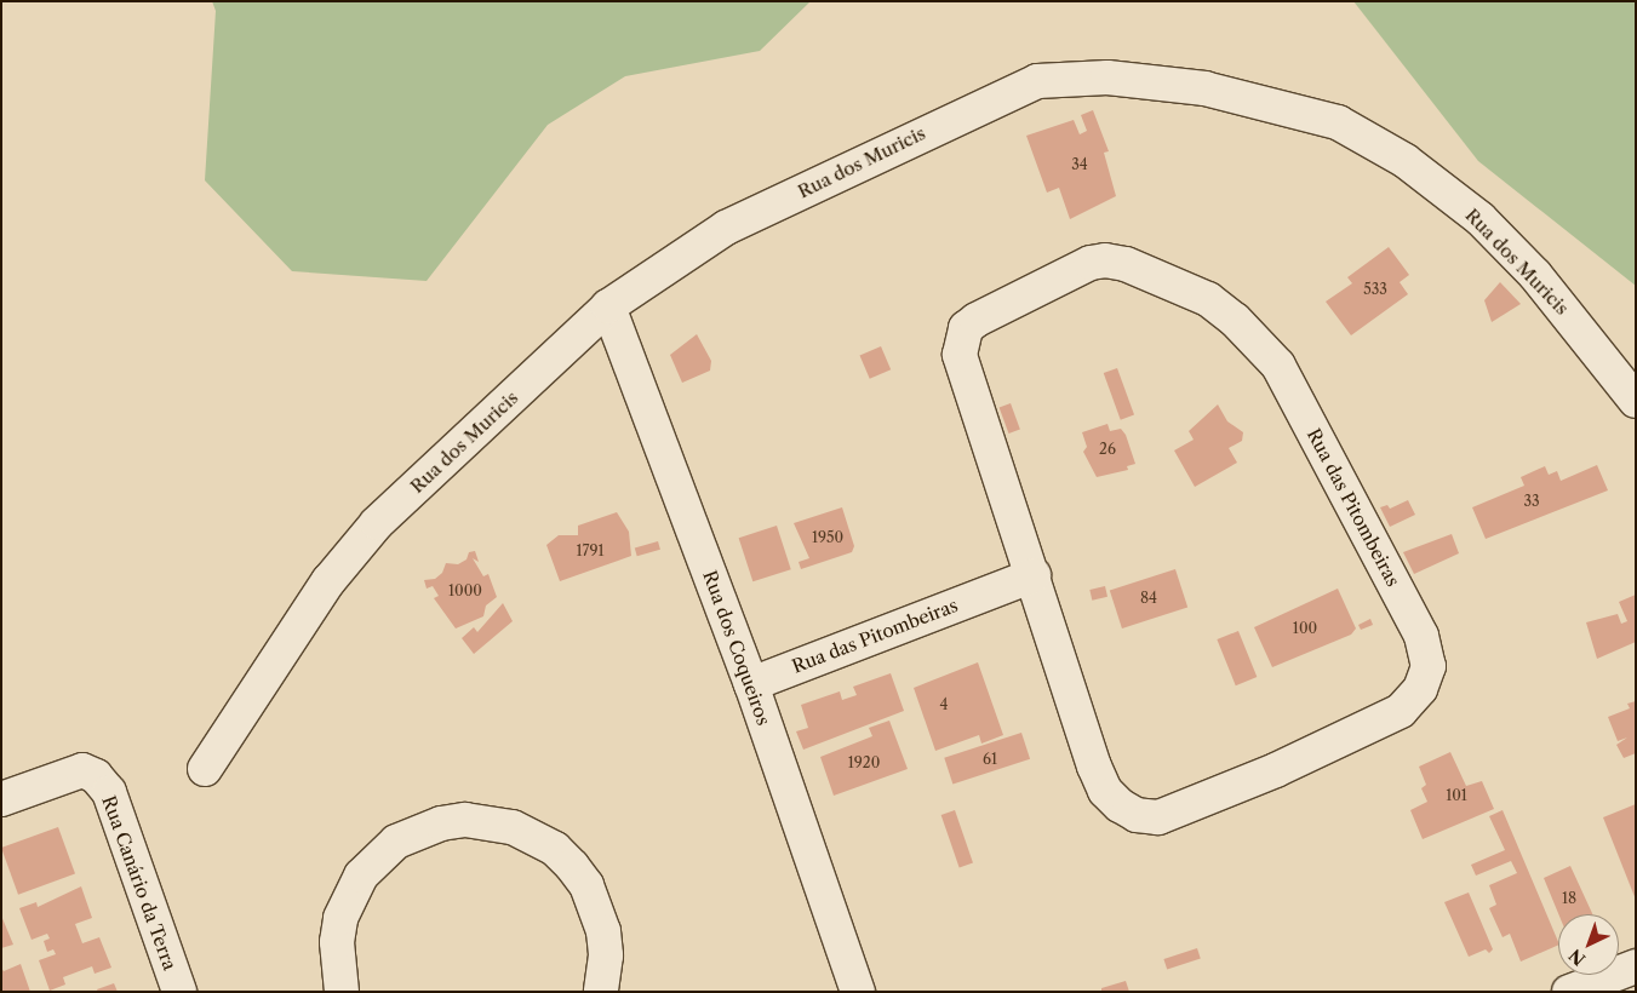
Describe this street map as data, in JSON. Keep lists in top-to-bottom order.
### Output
{
  "streets": {
    "street": [
      "Rua dos Muricis",
      "Rua das Pitombeiras",
      "Rua dos Coqueiros",
      "Rua Canário da Terra"
    ]
  },
  "crossings": [
    ["Rua dos Muricis", "Rua dos Coqueiros"],
    ["Rua das Pitombeiras", "Rua dos Coqueiros"]
  ],
  "house_numbers": [
    "34",
    "533",
    "26",
    "33",
    "1950",
    "1791",
    "1000",
    "84",
    "100",
    "4",
    "61",
    "1920",
    "101",
    "18"
  ],
  "north": "bottom left"
}
